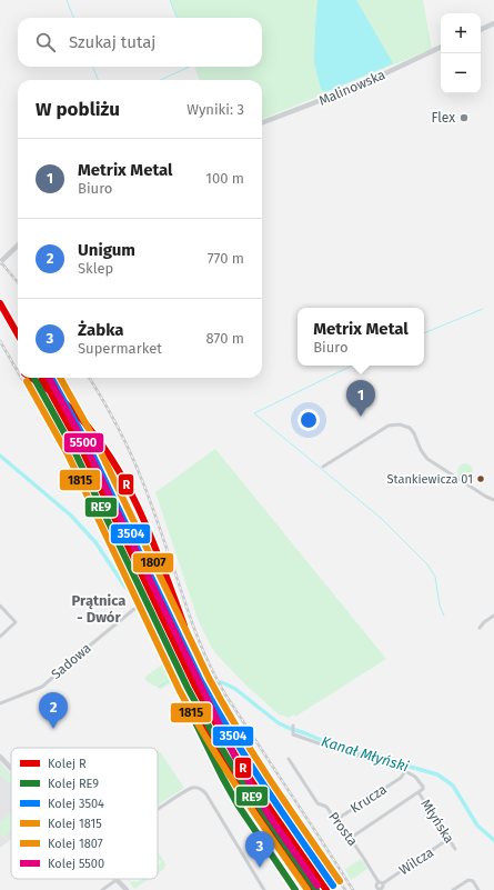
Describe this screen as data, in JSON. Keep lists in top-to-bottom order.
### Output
{
  "streets": {
    "street": [
      "Malinowska",
      "Sadowa",
      "Krucza",
      "Młyńska",
      "Prosta",
      "Wilcza"
    ]
  },
  "crossings": [
    ["Krucza", "Młyńska"],
    ["Krucza", "Prosta"],
    ["Młyńska", "Wilcza"],
    ["Prosta", "Wilcza"]
  ],
  "districts": ["Prątnica - Dwór"],
  "water": ["Kanał Młyński"],
  "places": ["Flex", "Stankiewicza 01"],
  "lines": [
    "rail line R",
    "rail line RE9",
    "rail line 3504",
    "rail line 1807",
    "rail line 5500",
    "rail line 1815"
  ],
  "legend": [
    "Kolej R",
    "Kolej RE9",
    "Kolej 3504",
    "Kolej 1815",
    "Kolej 1807",
    "Kolej 5500"
  ],
  "page": {
    "map_buttons": ["+", "−"],
    "search": "Szukaj tutaj",
    "heading": ["W pobliżu", "Wyniki: 3"],
    "list": [
      {
        "mark": "1",
        "name": "Metrix Metal",
        "note": "Biuro",
        "value": "100 m"
      },
      {
        "mark": "2",
        "name": "Unigum",
        "note": "Sklep",
        "value": "770 m"
      },
      {
        "mark": "3",
        "name": "Żabka",
        "note": "Supermarket",
        "value": "870 m"
      }
    ],
    "popup": ["Metrix Metal", "Biuro"],
    "pins": ["1", "2", "3"]
  }
}
